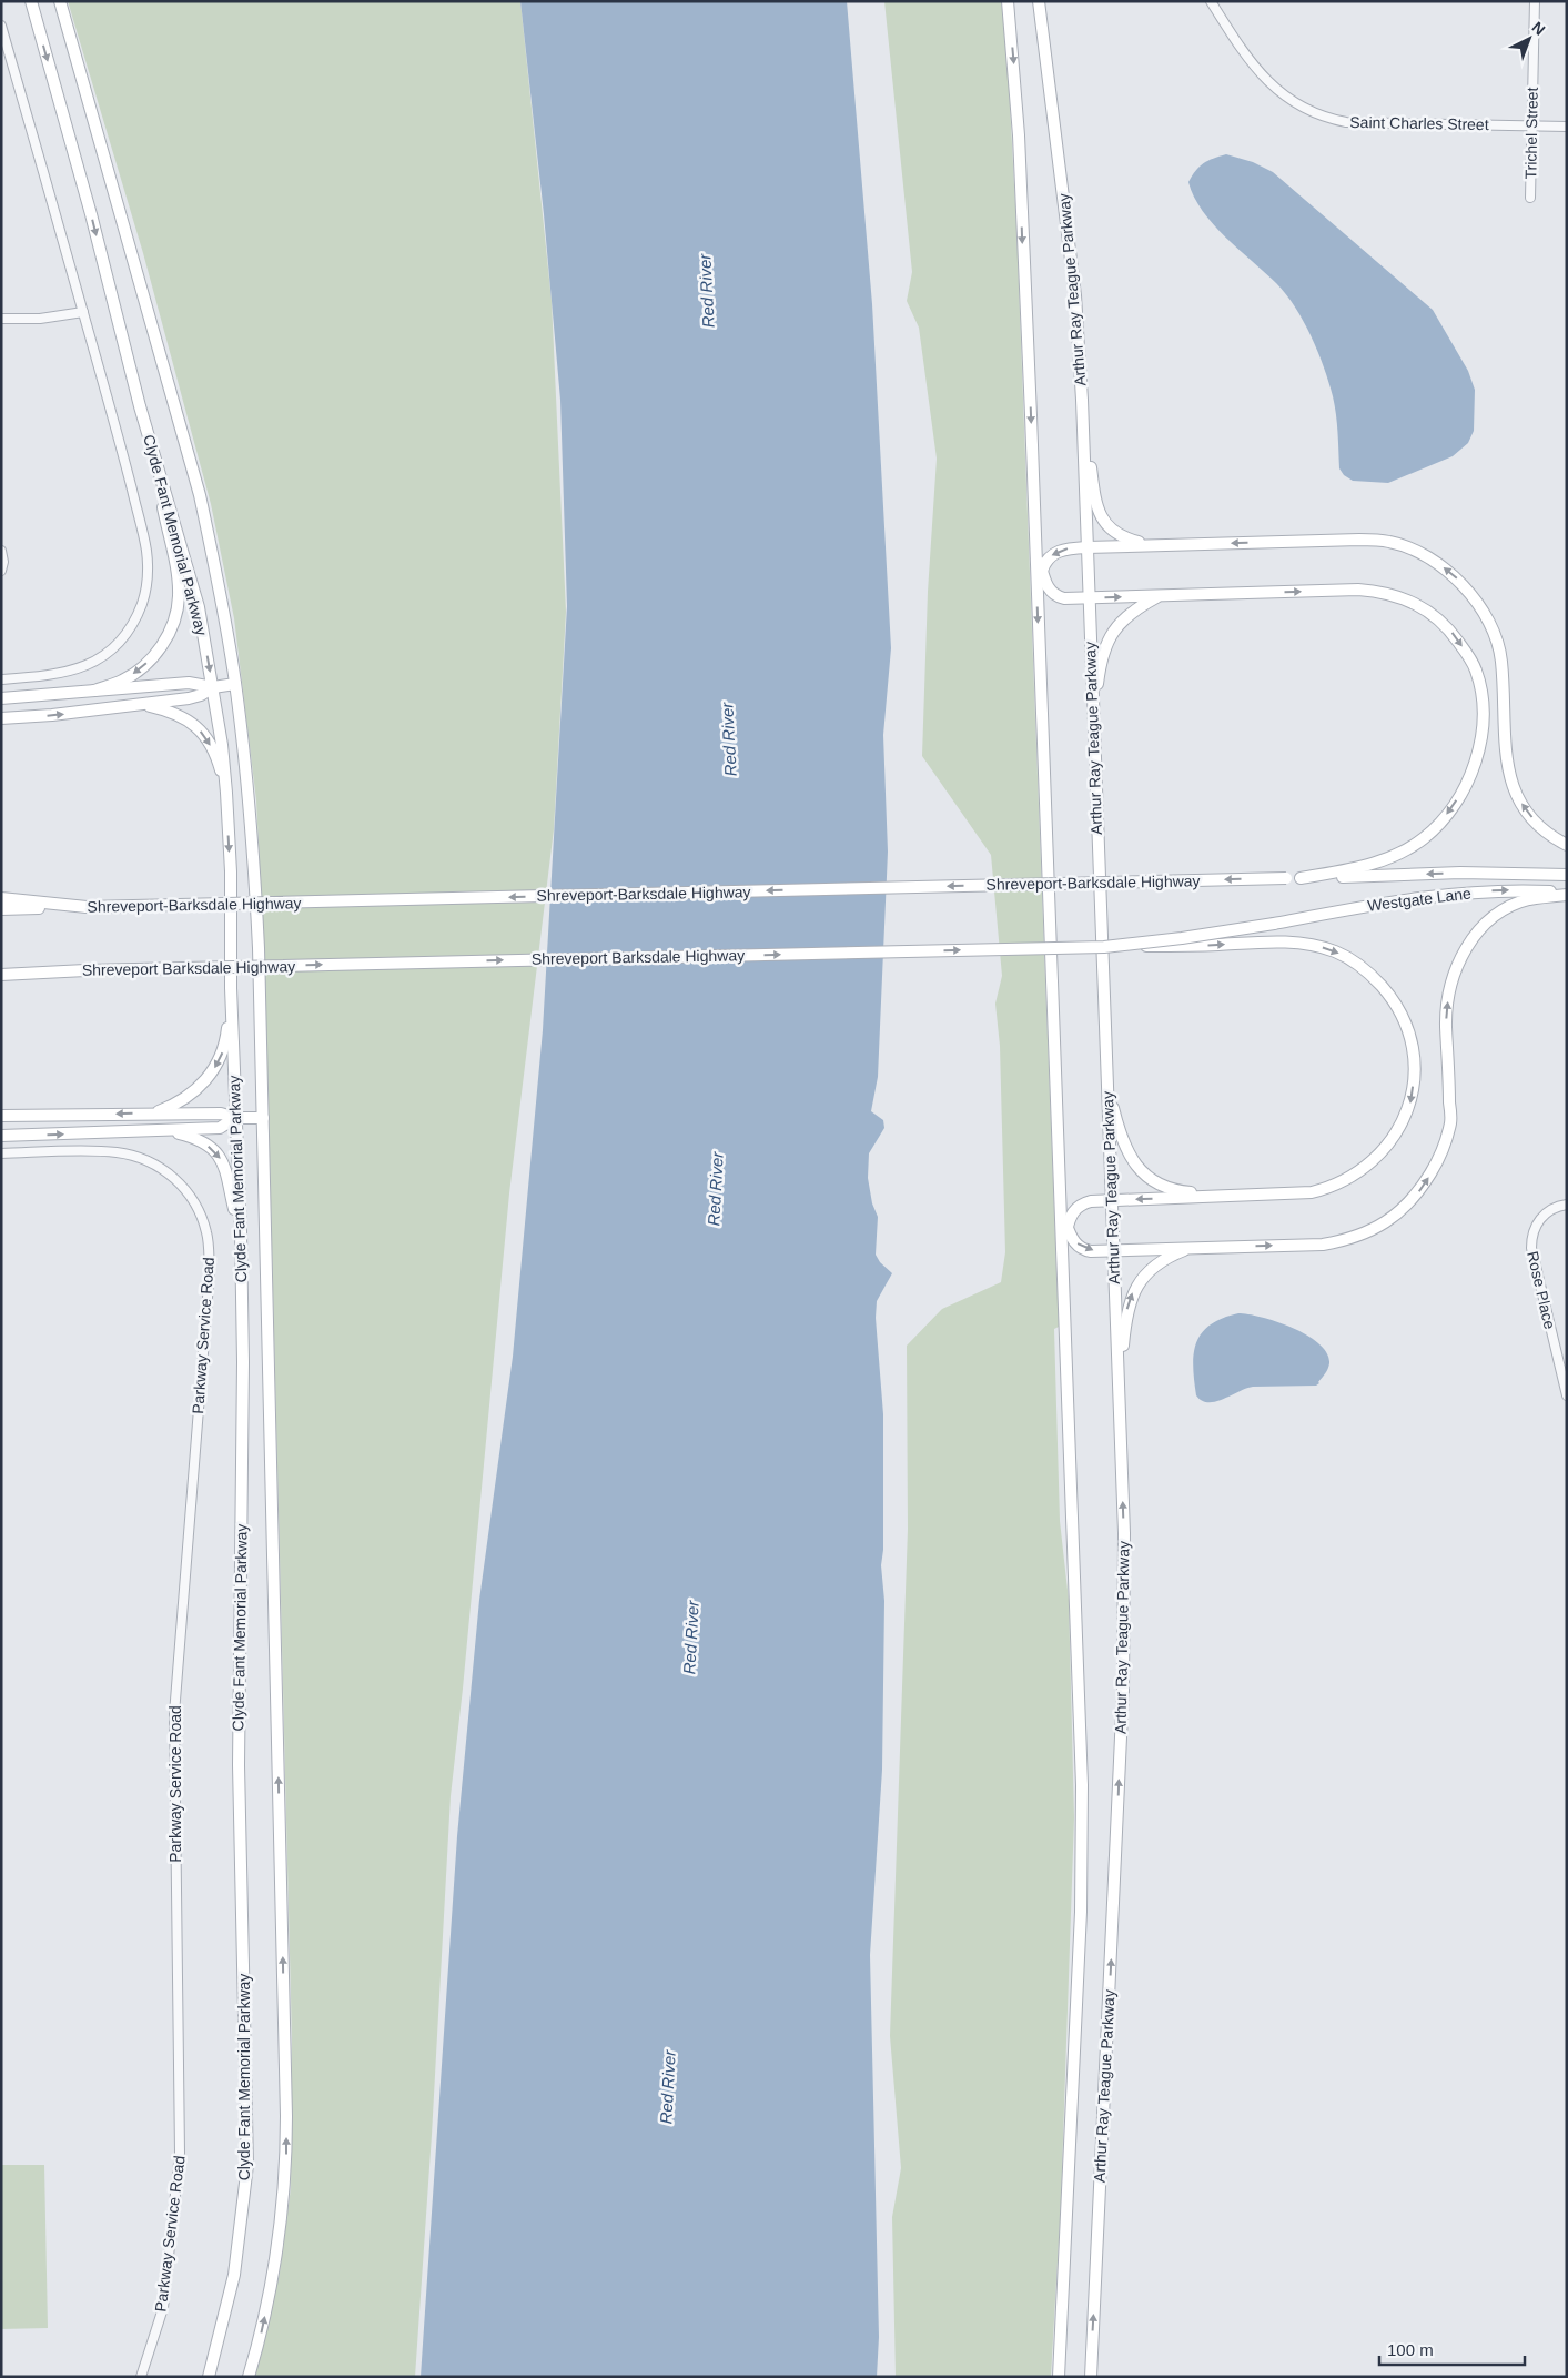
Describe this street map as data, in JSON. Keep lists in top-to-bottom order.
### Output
{
  "streets": {
    "main road": [
      "Arthur Ray Teague Parkway",
      "Clyde Fant Memorial Parkway",
      "Shreveport-Barksdale Highway",
      "Westgate Lane",
      "Shreveport Barksdale Highway"
    ],
    "street": [
      "Saint Charles Street",
      "Trichel Street",
      "Rose Place",
      "Parkway Service Road"
    ]
  },
  "crossings": [
    ["Saint Charles Street", "Trichel Street"],
    ["Shreveport-Barksdale Highway", "Westgate Lane"],
    ["Westgate Lane", "Shreveport Barksdale Highway"]
  ],
  "one_way": ["Shreveport-Barksdale Highway", "Shreveport Barksdale Highway"],
  "water": ["Red River"],
  "scale_bar": "100 m",
  "north": "top right"
}
